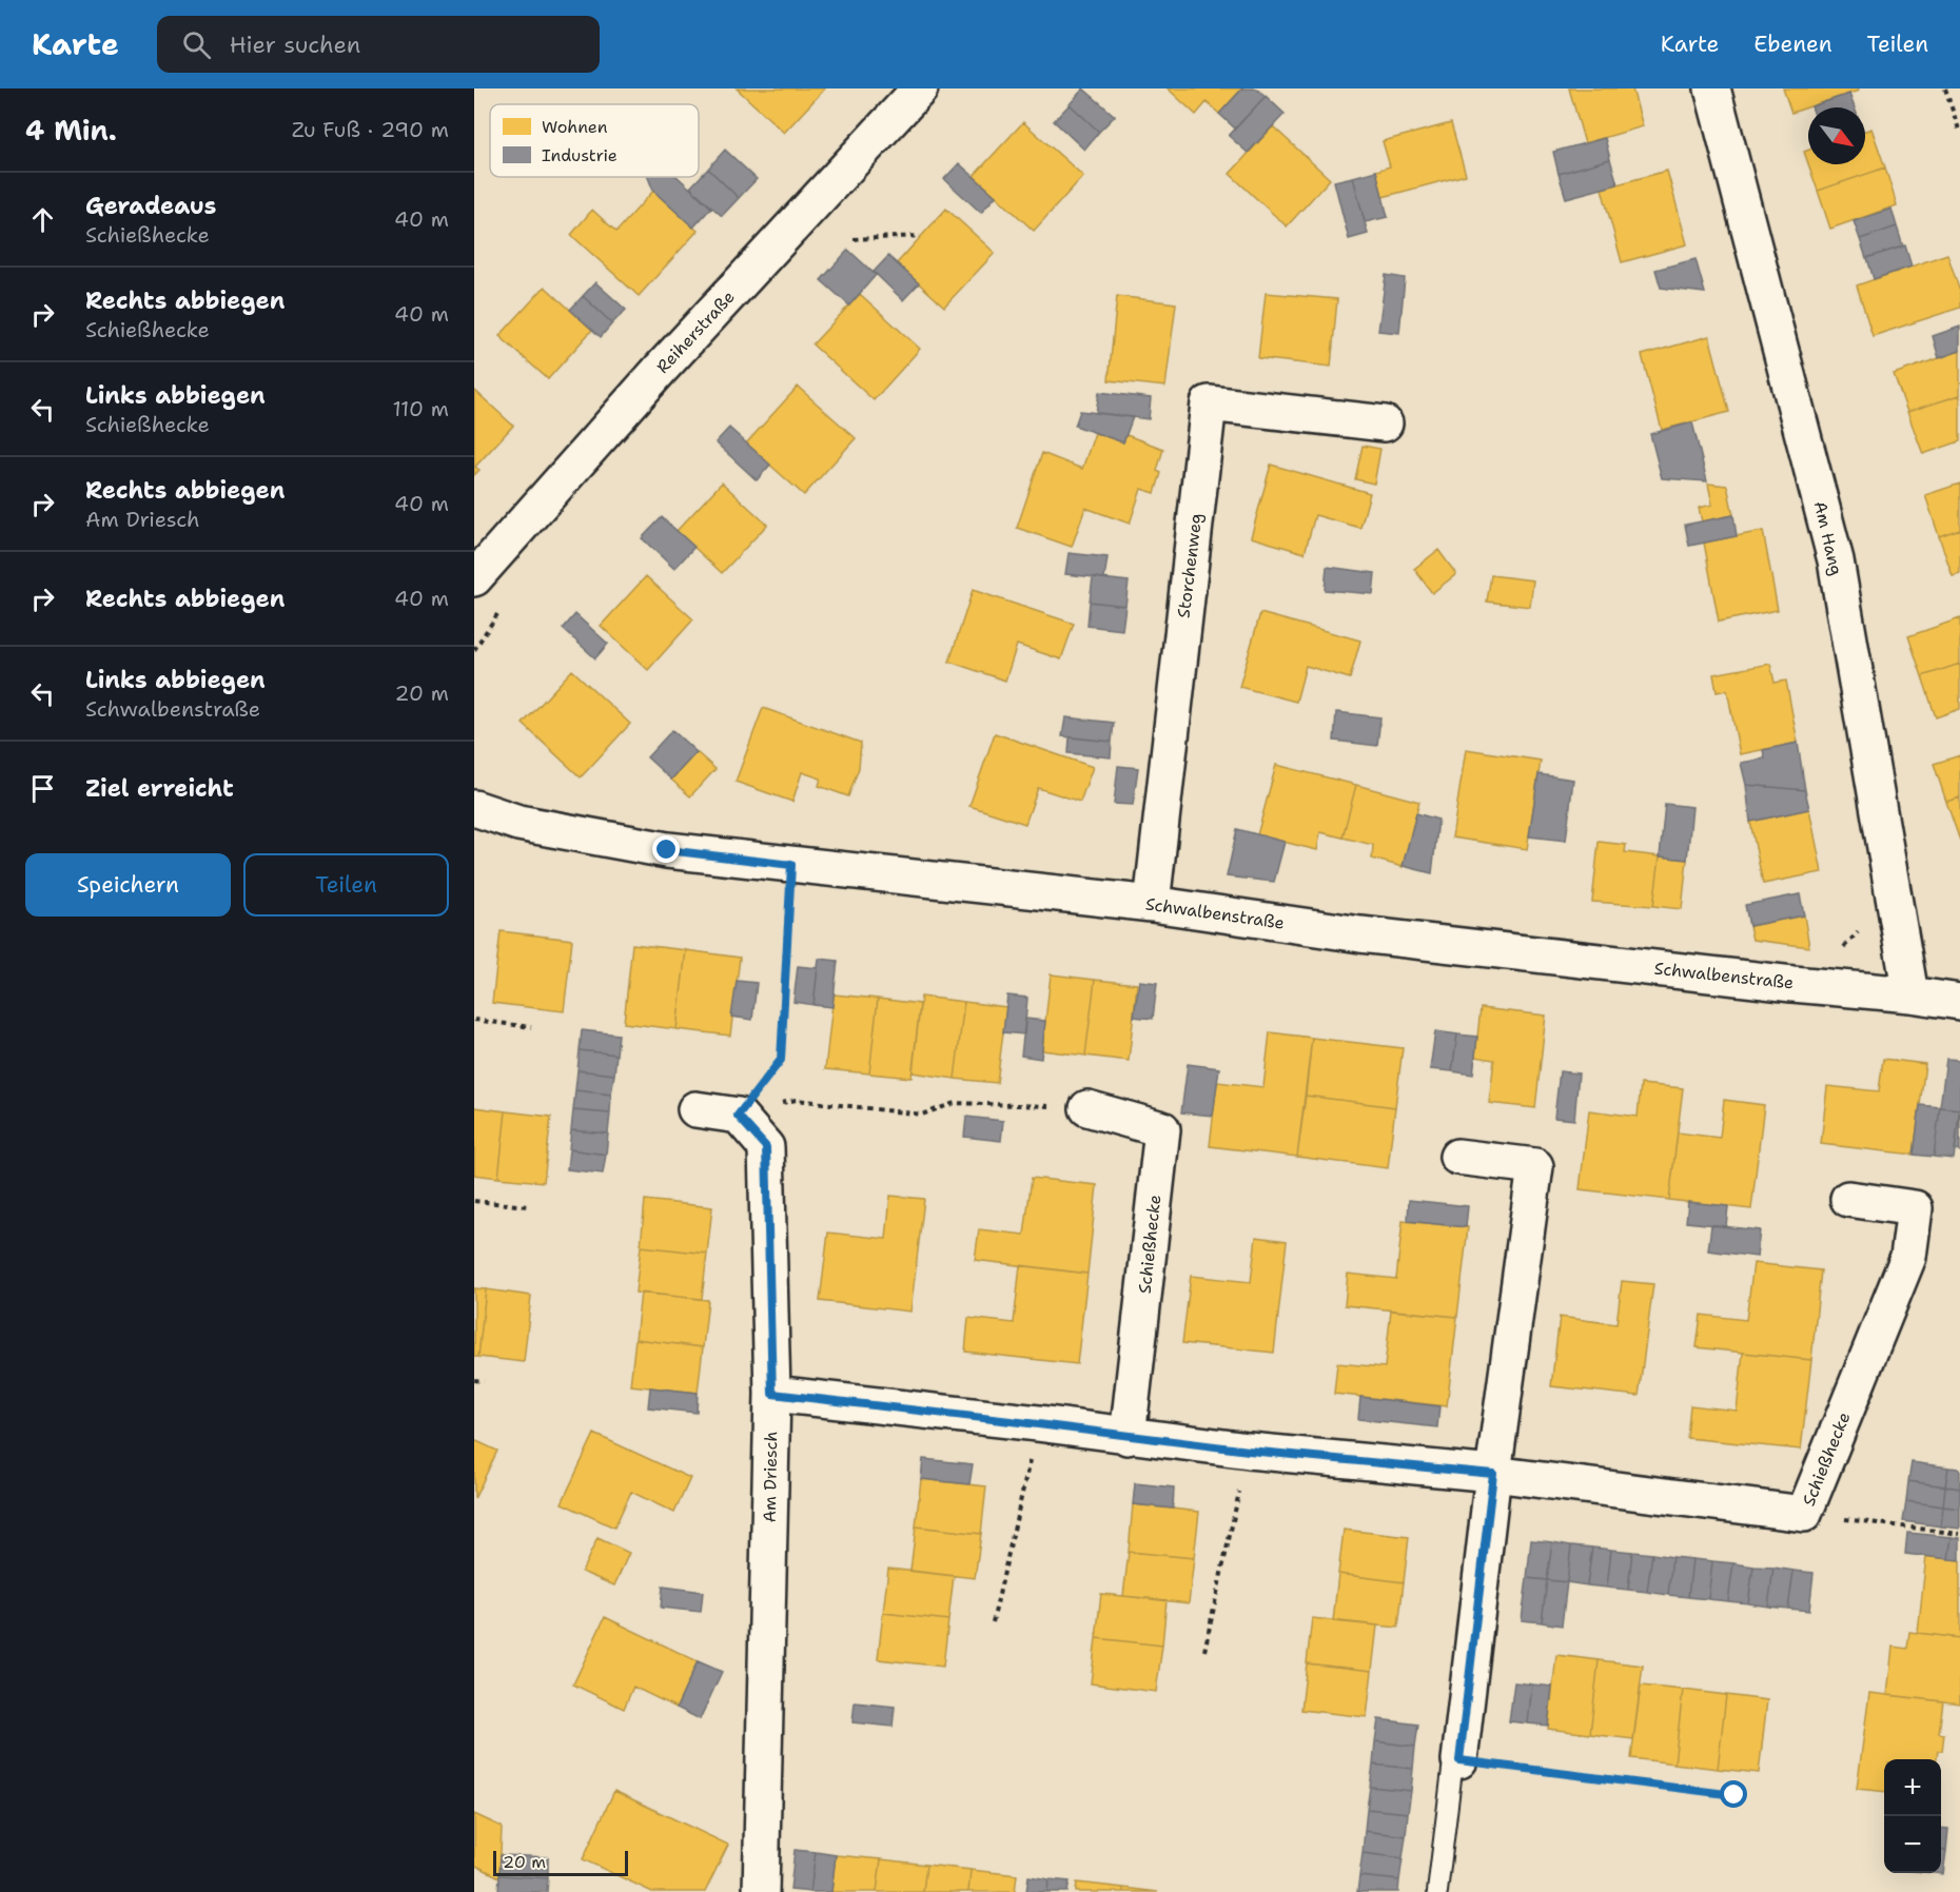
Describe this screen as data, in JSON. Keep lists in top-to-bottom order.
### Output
{
  "streets": {
    "street": [
      "Reiherstraße",
      "Am Hang",
      "Storchenweg",
      "Schwalbenstraße",
      "Schießhecke",
      "Am Driesch"
    ]
  },
  "crossings": [
    ["Am Hang", "Schwalbenstraße"],
    ["Storchenweg", "Schwalbenstraße"],
    ["Schießhecke", "Am Driesch"]
  ],
  "legend": ["Wohnen", "Industrie"],
  "scale_bar": "20 m",
  "north": "bottom right",
  "page": {
    "header": "Karte",
    "search": "Hier suchen",
    "nav": ["Karte", "Ebenen", "Teilen"],
    "heading": ["4 Min.", "Zu Fuß · 290 m"],
    "list": [
      ["Geradeaus", "Schießhecke", "40 m"],
      ["Rechts abbiegen", "Schießhecke", "40 m"],
      ["Links abbiegen", "Schießhecke", "110 m"],
      ["Rechts abbiegen", "Am Driesch", "40 m"],
      ["Rechts abbiegen", "40 m"],
      ["Links abbiegen", "Schwalbenstraße", "20 m"],
      "Ziel erreicht"
    ],
    "buttons": ["Speichern", "Teilen"],
    "map_buttons": ["+", "−"],
    "scale": "20 m"
  }
}
